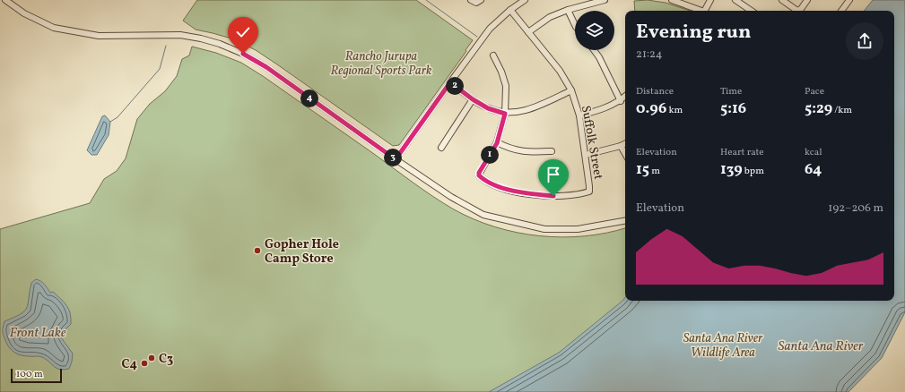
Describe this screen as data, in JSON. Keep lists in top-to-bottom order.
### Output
{
  "streets": {
    "street": ["Suffolk Street"]
  },
  "water": ["Front Lake", "Santa Ana River"],
  "parks": ["Rancho Jurupa Regional Sports Park", "Santa Ana River Wildlife Area"],
  "places": ["Gopher Hole Camp Store", "C3", "C4"],
  "scale_bar": "100 m",
  "page": {
    "heading": ["Evening run", "21:24"],
    "stats": [
      ["Distance", "0.96 km"],
      ["Time", "5:16"],
      ["Pace", "5:29 /km"],
      ["Elevation", "15 m"],
      ["Heart rate", "139 bpm"],
      ["kcal", "64"]
    ],
    "pins": [
      "2",
      "4",
      "1",
      "3"
    ],
    "chart": ["Elevation", "192–206 m"],
    "scale": "100 m"
  }
}
